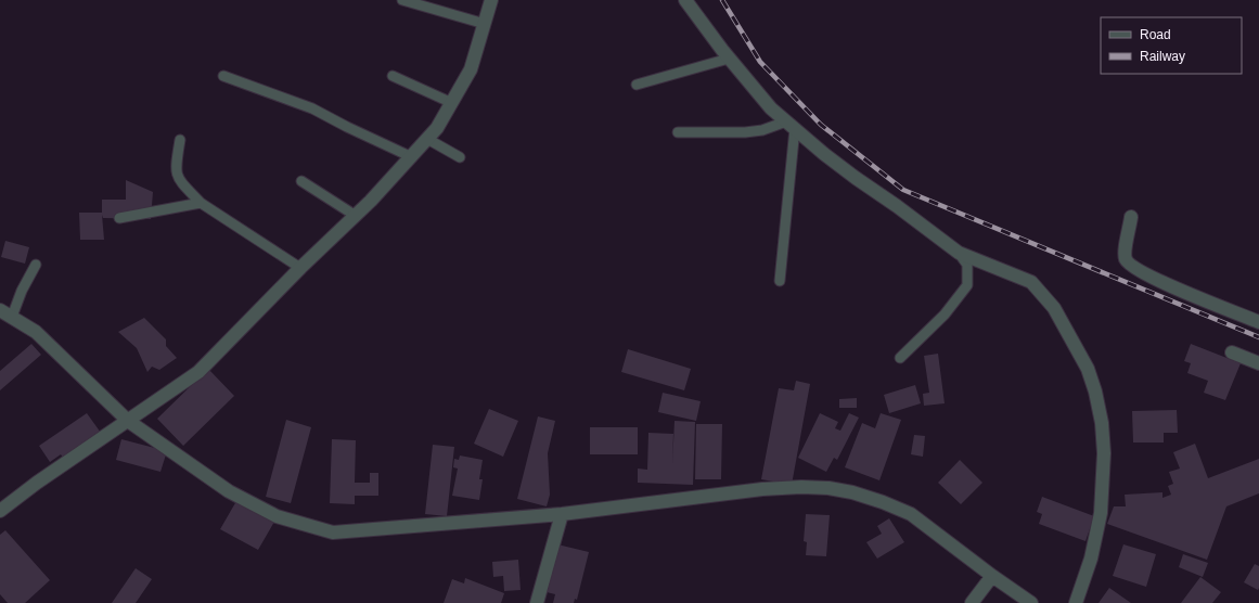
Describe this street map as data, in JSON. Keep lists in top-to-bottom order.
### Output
{
  "legend": ["Road", "Railway"]
}
